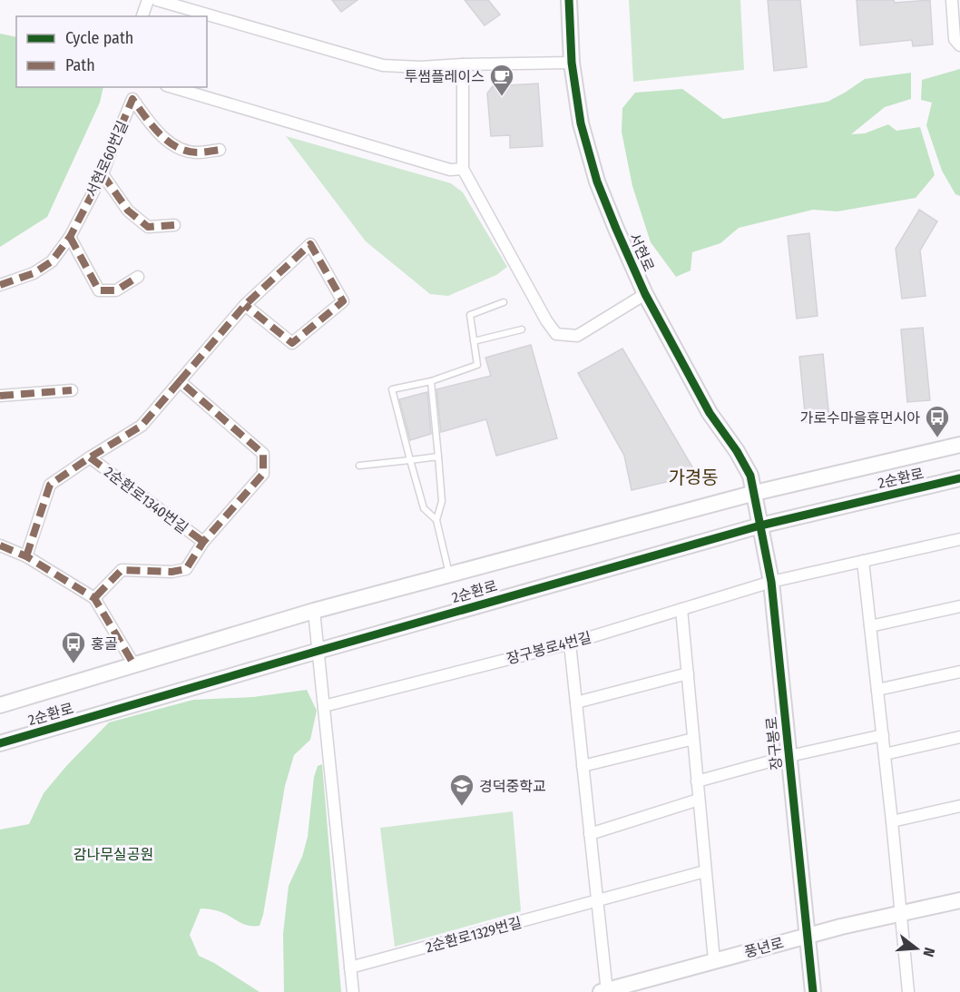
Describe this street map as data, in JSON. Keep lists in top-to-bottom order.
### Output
{
  "streets": {
    "street": [
      "서현로60번길",
      "서현로",
      "2순환로",
      "2순환로1340번길",
      "장구봉로4번길",
      "장구봉로",
      "2순환로1329번길",
      "풍년로"
    ]
  },
  "crossings": [
    ["서현로", "2순환로"],
    ["서현로", "장구봉로"],
    ["2순환로", "장구봉로"],
    ["장구봉로4번길", "장구봉로"],
    ["장구봉로", "풍년로"]
  ],
  "districts": ["가경동"],
  "parks": ["감나무실공원"],
  "places": {
    "cafe": ["투썸플레이스"],
    "bus stop": ["가로수마을휴먼시아", "홍골"],
    "school or university": ["경덕중학교"]
  },
  "legend": ["Cycle path", "Path"],
  "north": "right"
}
